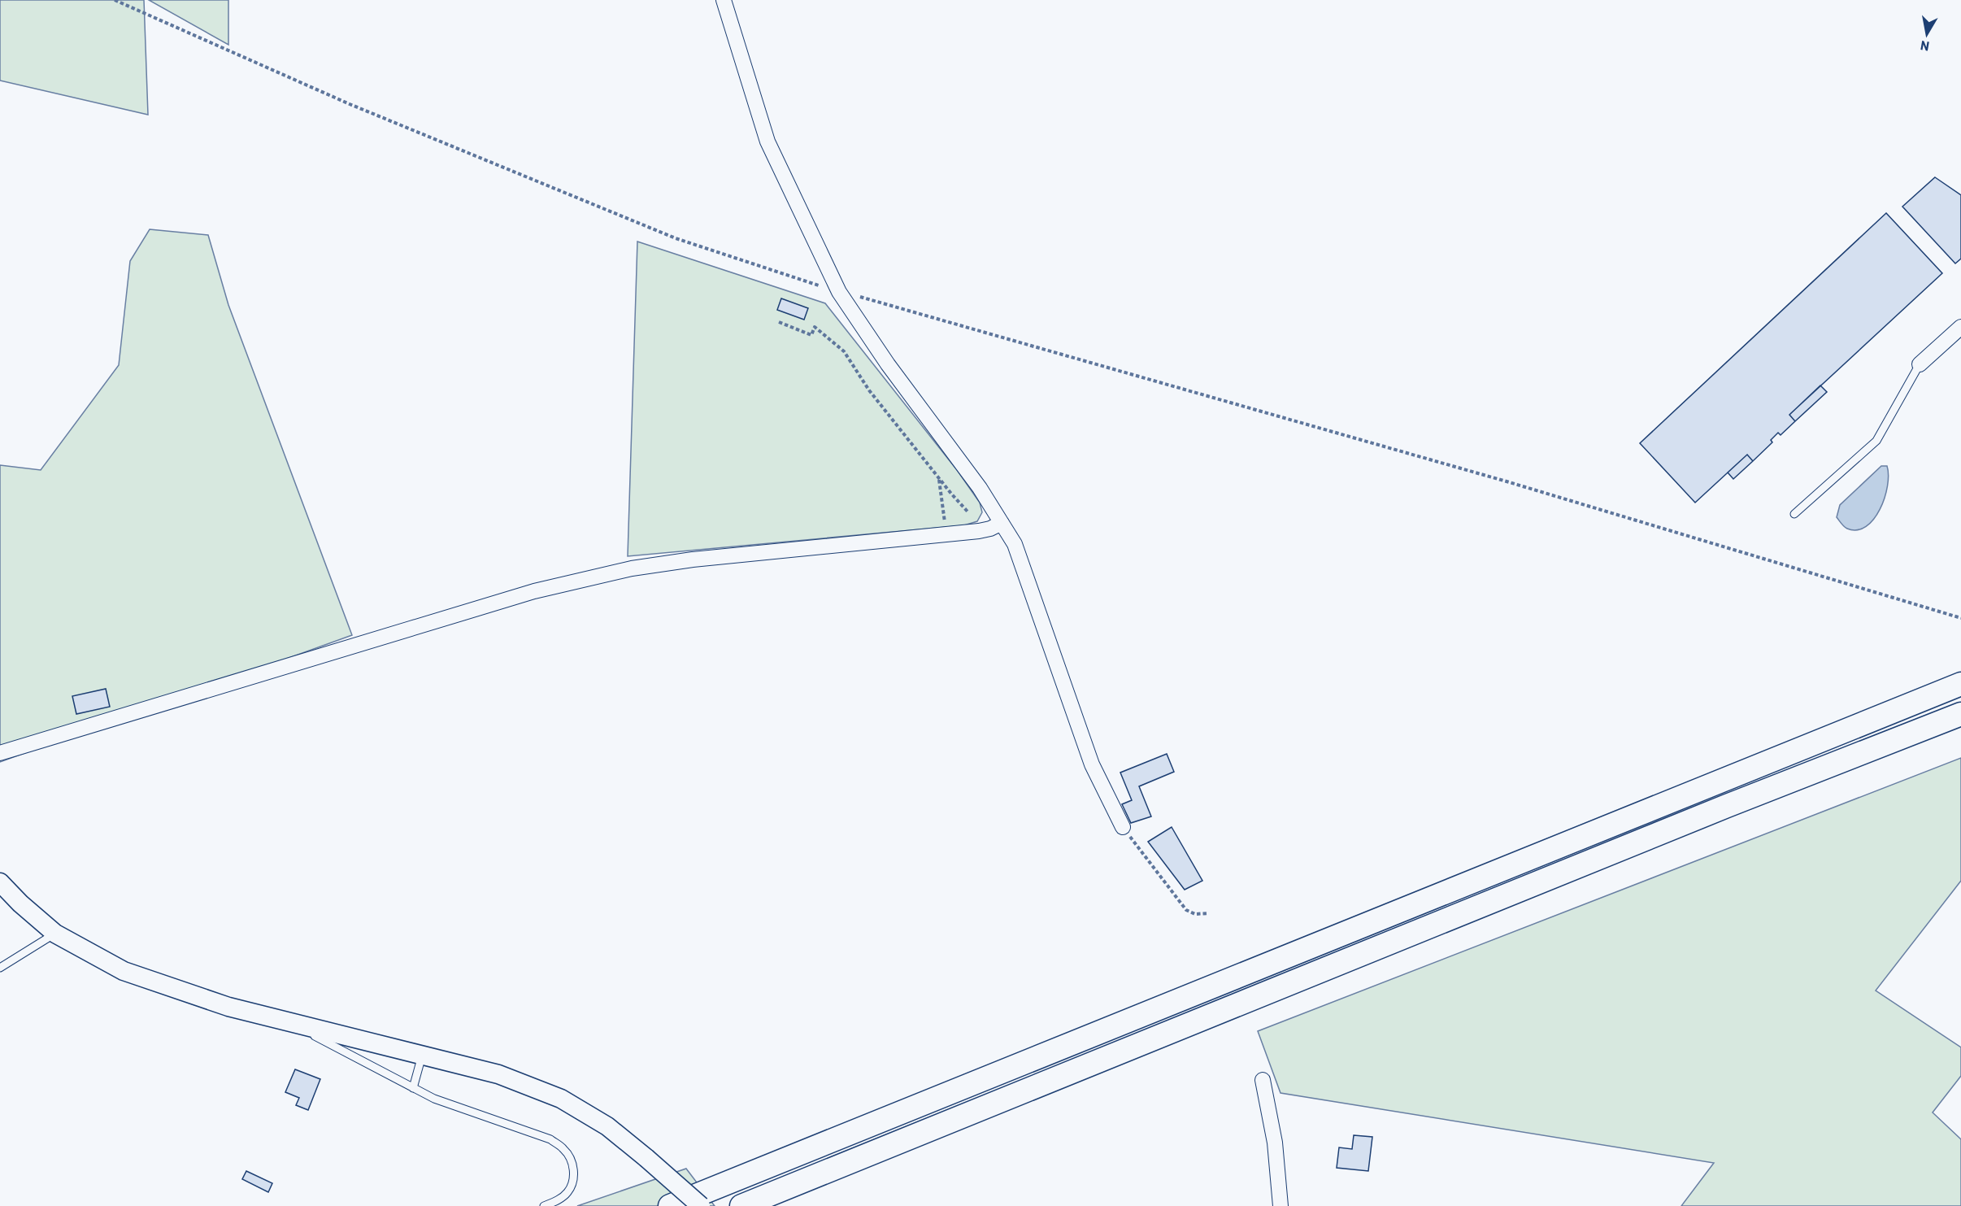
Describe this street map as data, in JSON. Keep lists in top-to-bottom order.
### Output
{
  "north": "bottom"
}
